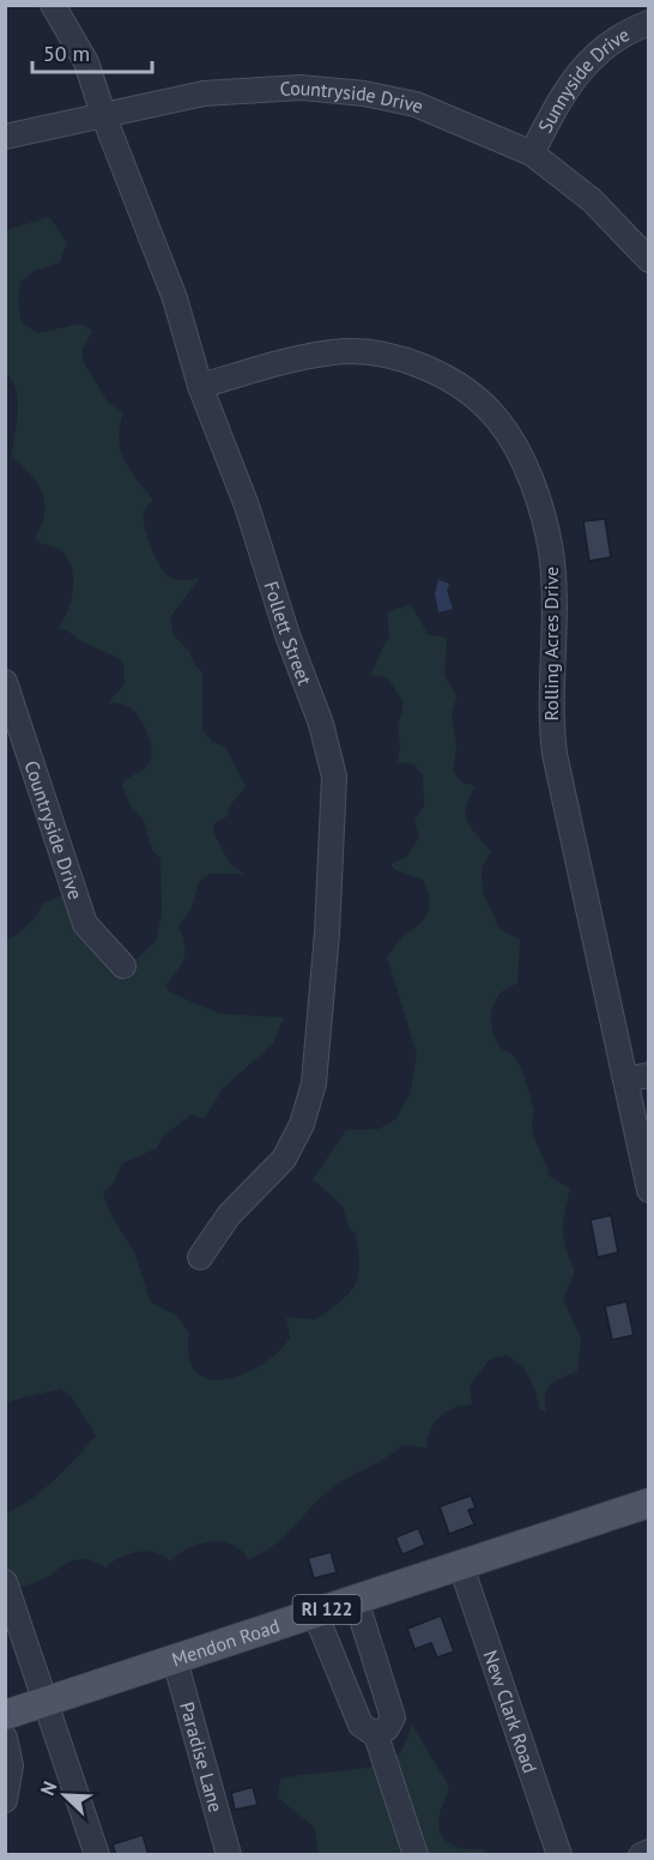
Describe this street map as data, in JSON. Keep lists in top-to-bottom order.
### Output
{
  "streets": {
    "main road": ["RI 122", "Mendon Road"],
    "street": [
      "Sunnyside Drive",
      "Countryside Drive",
      "Follett Street",
      "Rolling Acres Drive",
      "New Clark Road",
      "Paradise Lane"
    ]
  },
  "crossings": [
    ["Sunnyside Drive", "Countryside Drive"],
    ["Countryside Drive", "Follett Street"],
    ["Follett Street", "Rolling Acres Drive"],
    ["Mendon Road", "New Clark Road"],
    ["Mendon Road", "Paradise Lane"]
  ],
  "scale_bar": "50 m",
  "north": "top left"
}
